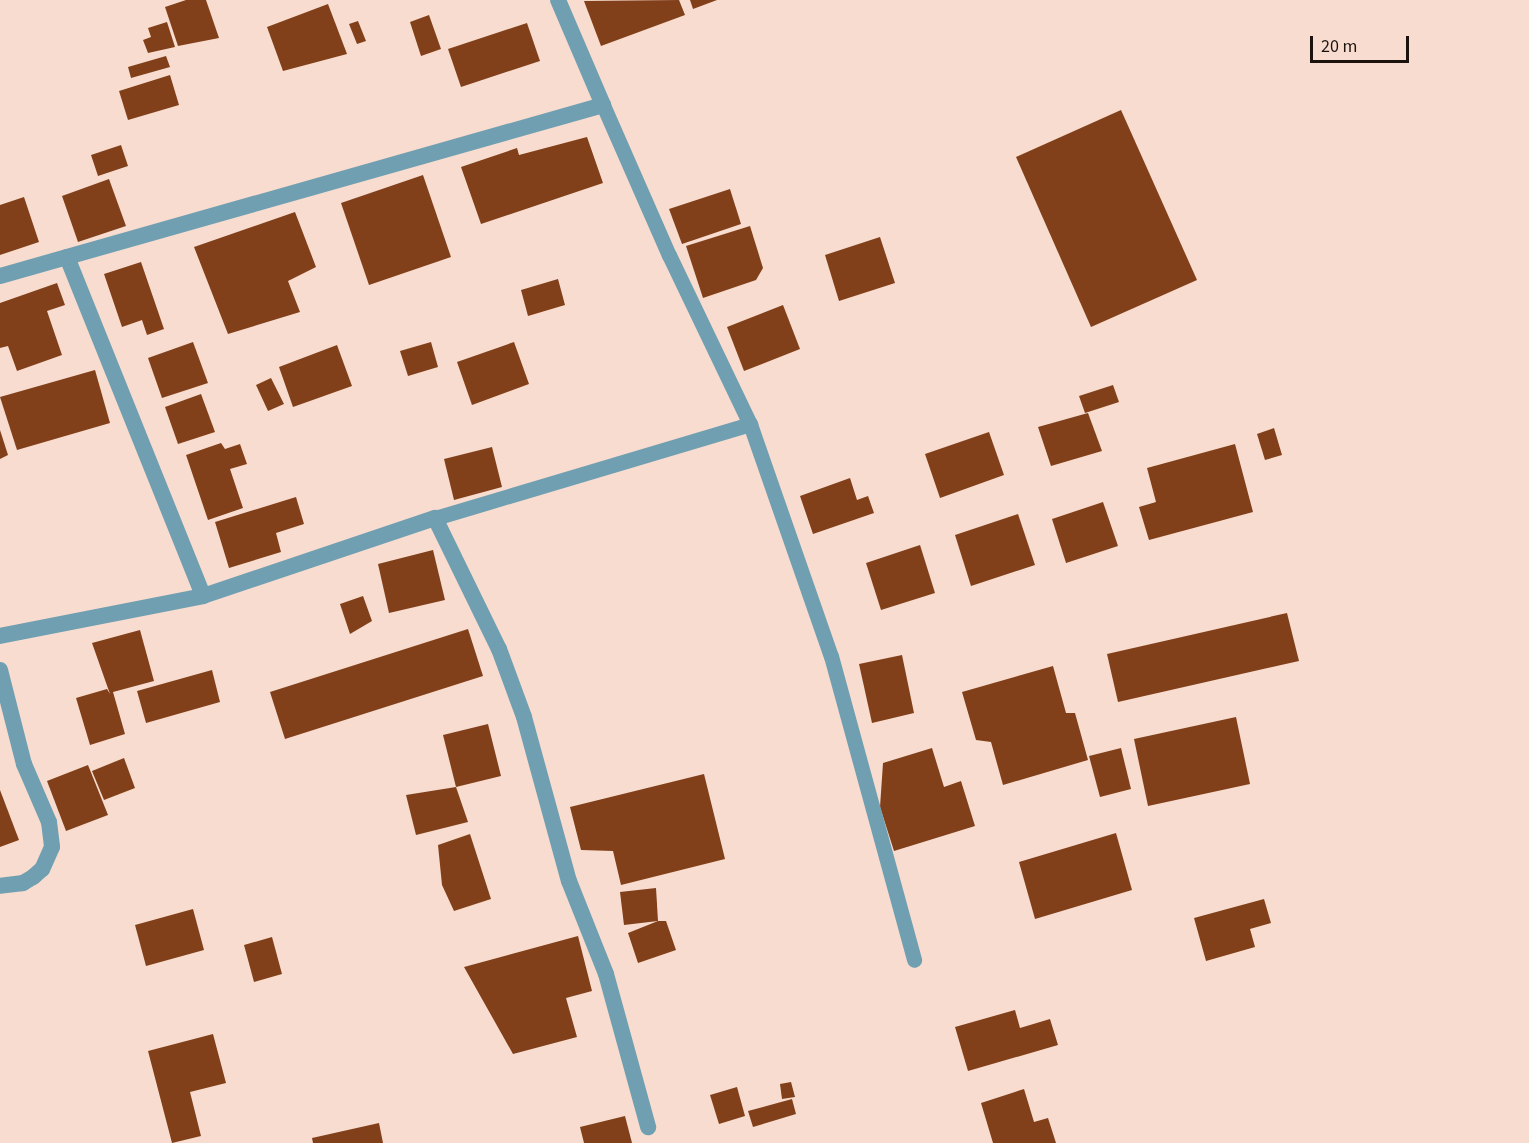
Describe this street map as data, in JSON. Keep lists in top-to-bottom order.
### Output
{
  "scale_bar": "20 m"
}
